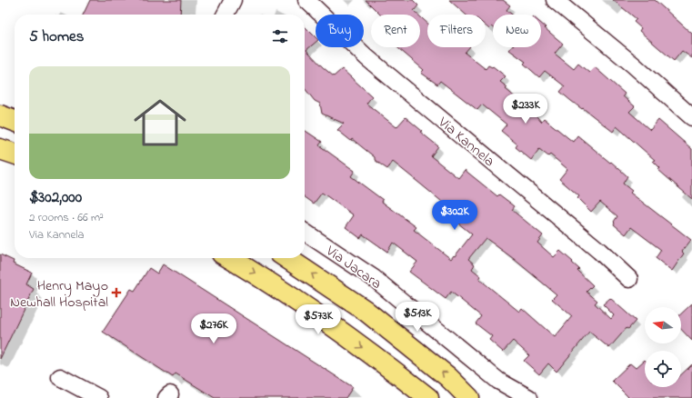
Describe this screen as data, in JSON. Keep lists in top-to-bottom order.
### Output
{
  "streets": {
    "street": ["Via Kannela", "Via Jacara"]
  },
  "places": {
    "health": ["Henry Mayo Newhall Hospital"]
  },
  "north": "left",
  "page": {
    "chip": [
      "Buy",
      "Rent",
      "Filters",
      "New"
    ],
    "heading": "5 homes",
    "list": [
      {
        "name": "$302,000",
        "note": "2 rooms · 66 m² · Via Kannela"
      }
    ],
    "price": [
      "$233K",
      "$302K",
      "$513K",
      "$573K",
      "$276K"
    ]
  }
}
